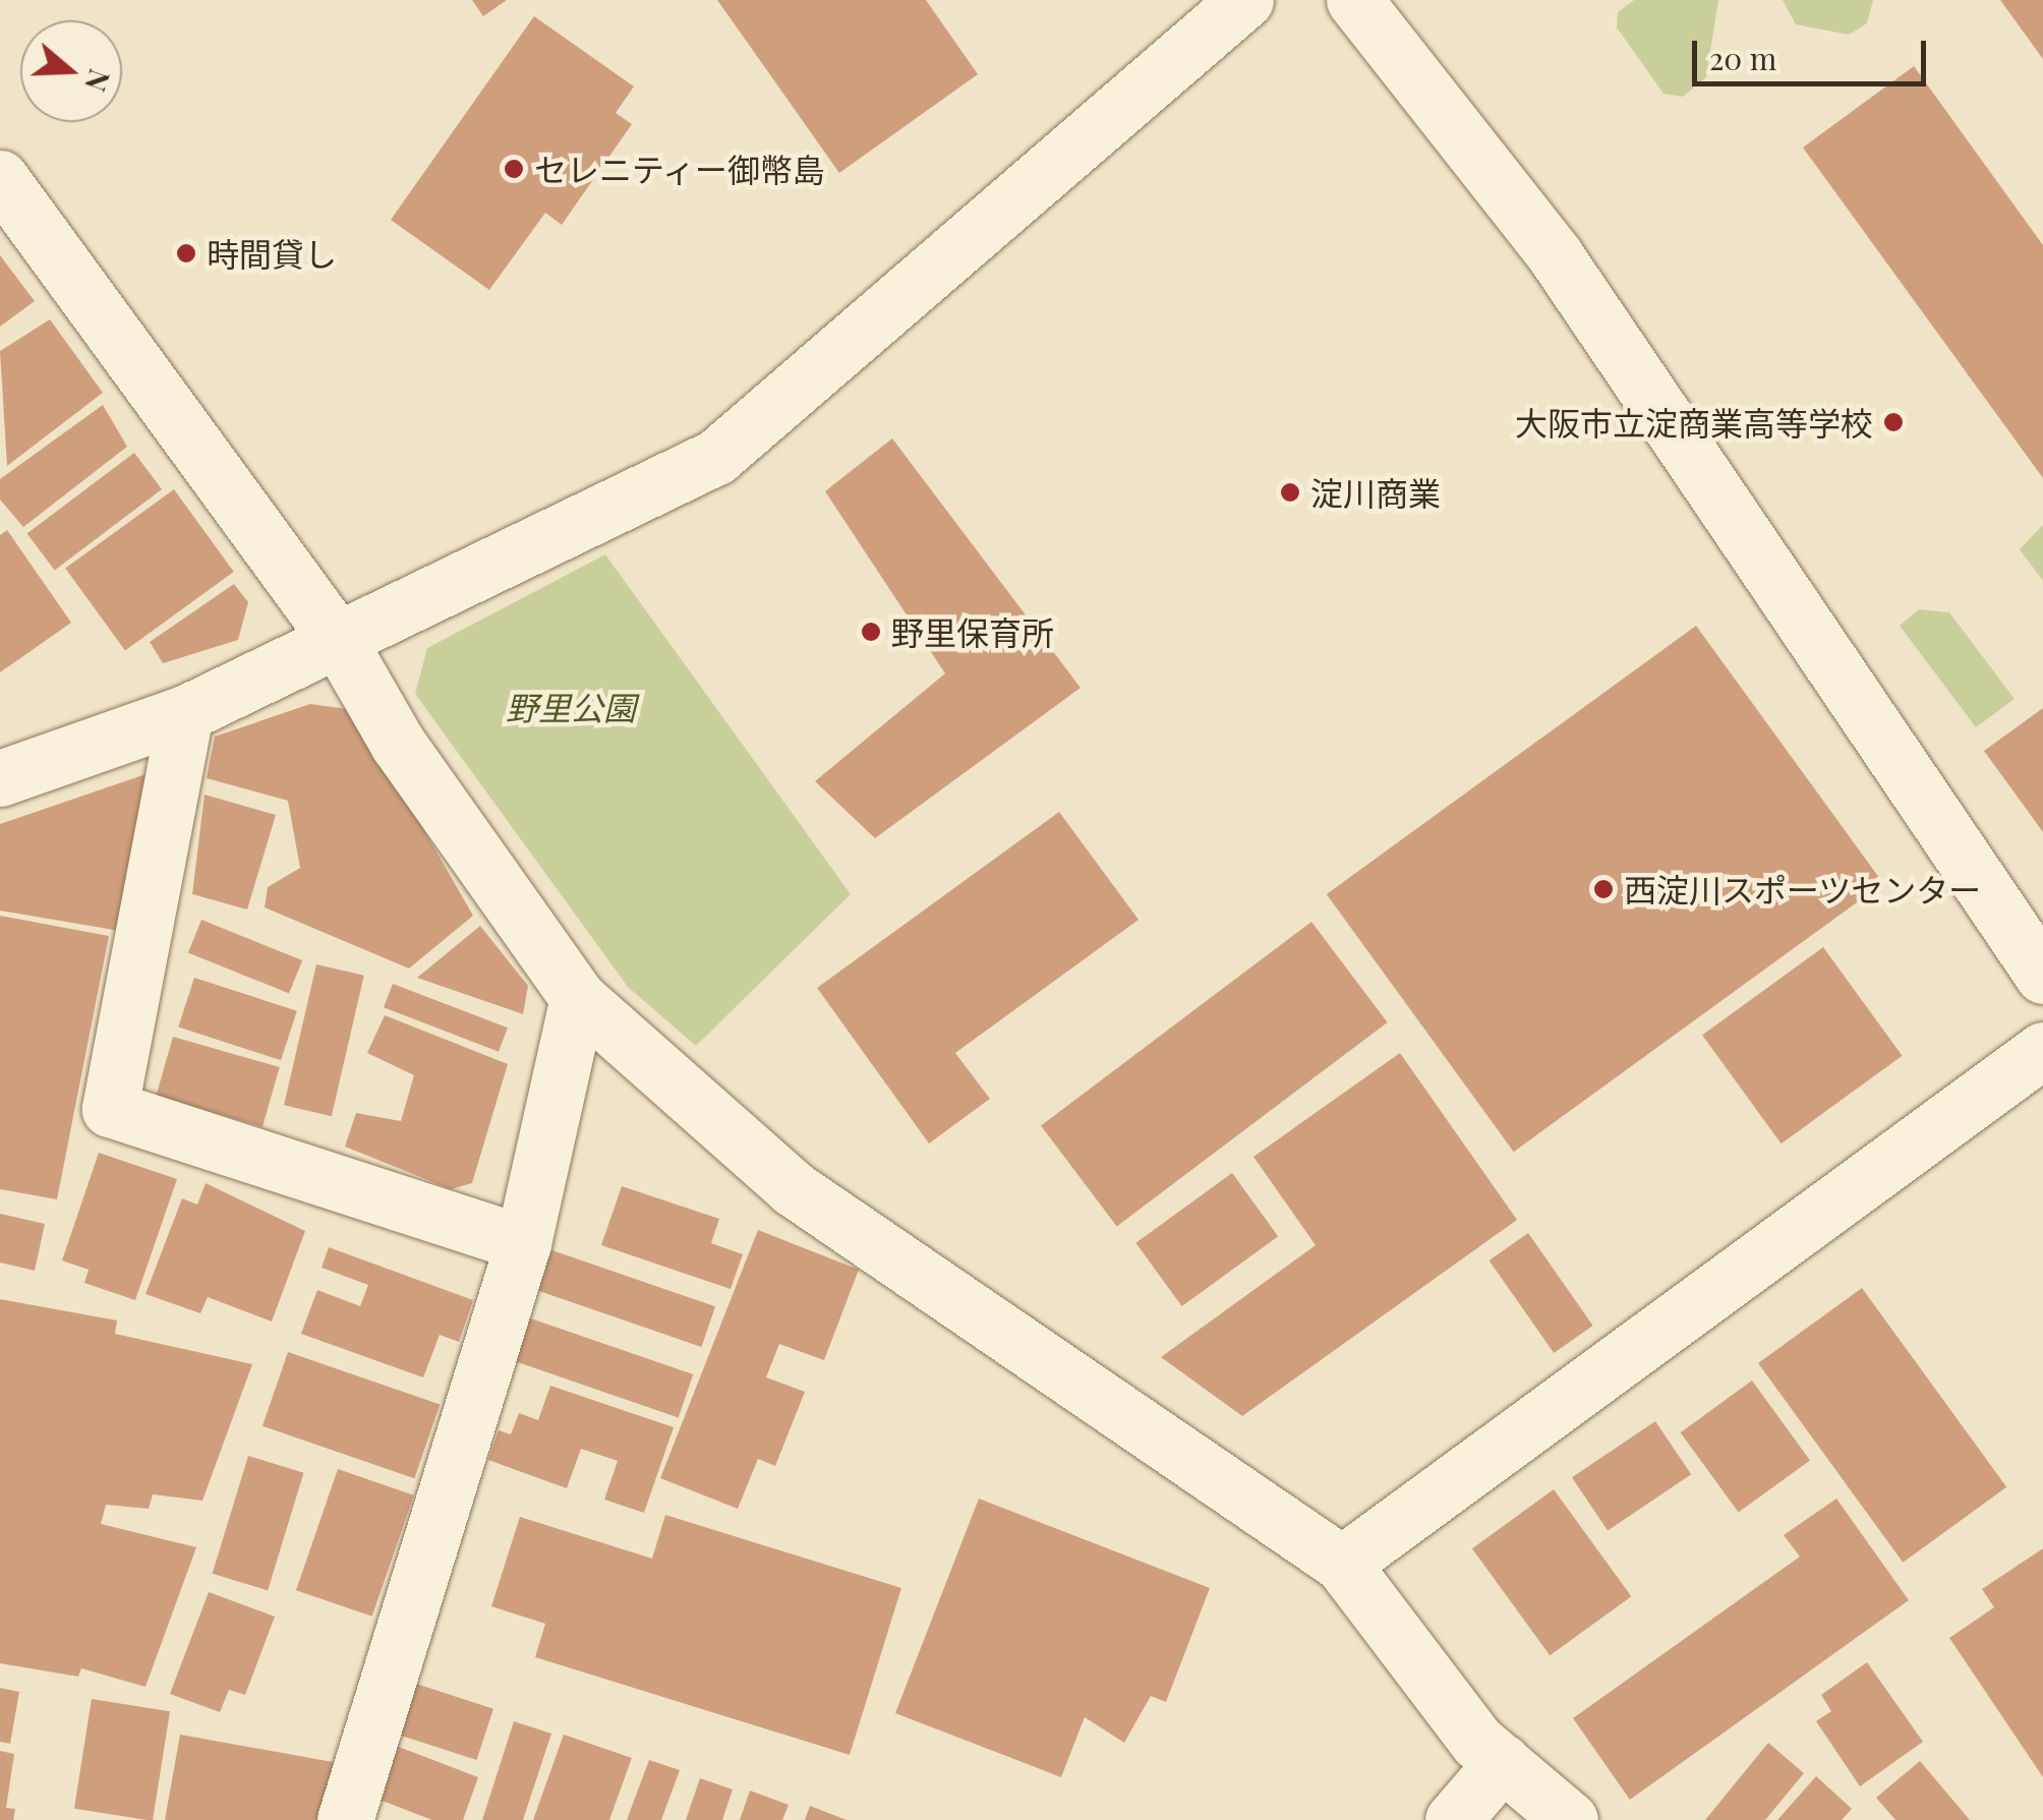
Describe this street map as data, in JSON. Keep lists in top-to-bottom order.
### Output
{
  "parks": ["野里公園"],
  "places": [
    "セレニティー御幣島",
    "時間貸し",
    "大阪市立淀商業高等学校",
    "淀川商業",
    "野里保育所",
    "西淀川スポーツセンター"
  ],
  "scale_bar": "20 m",
  "north": "right"
}
